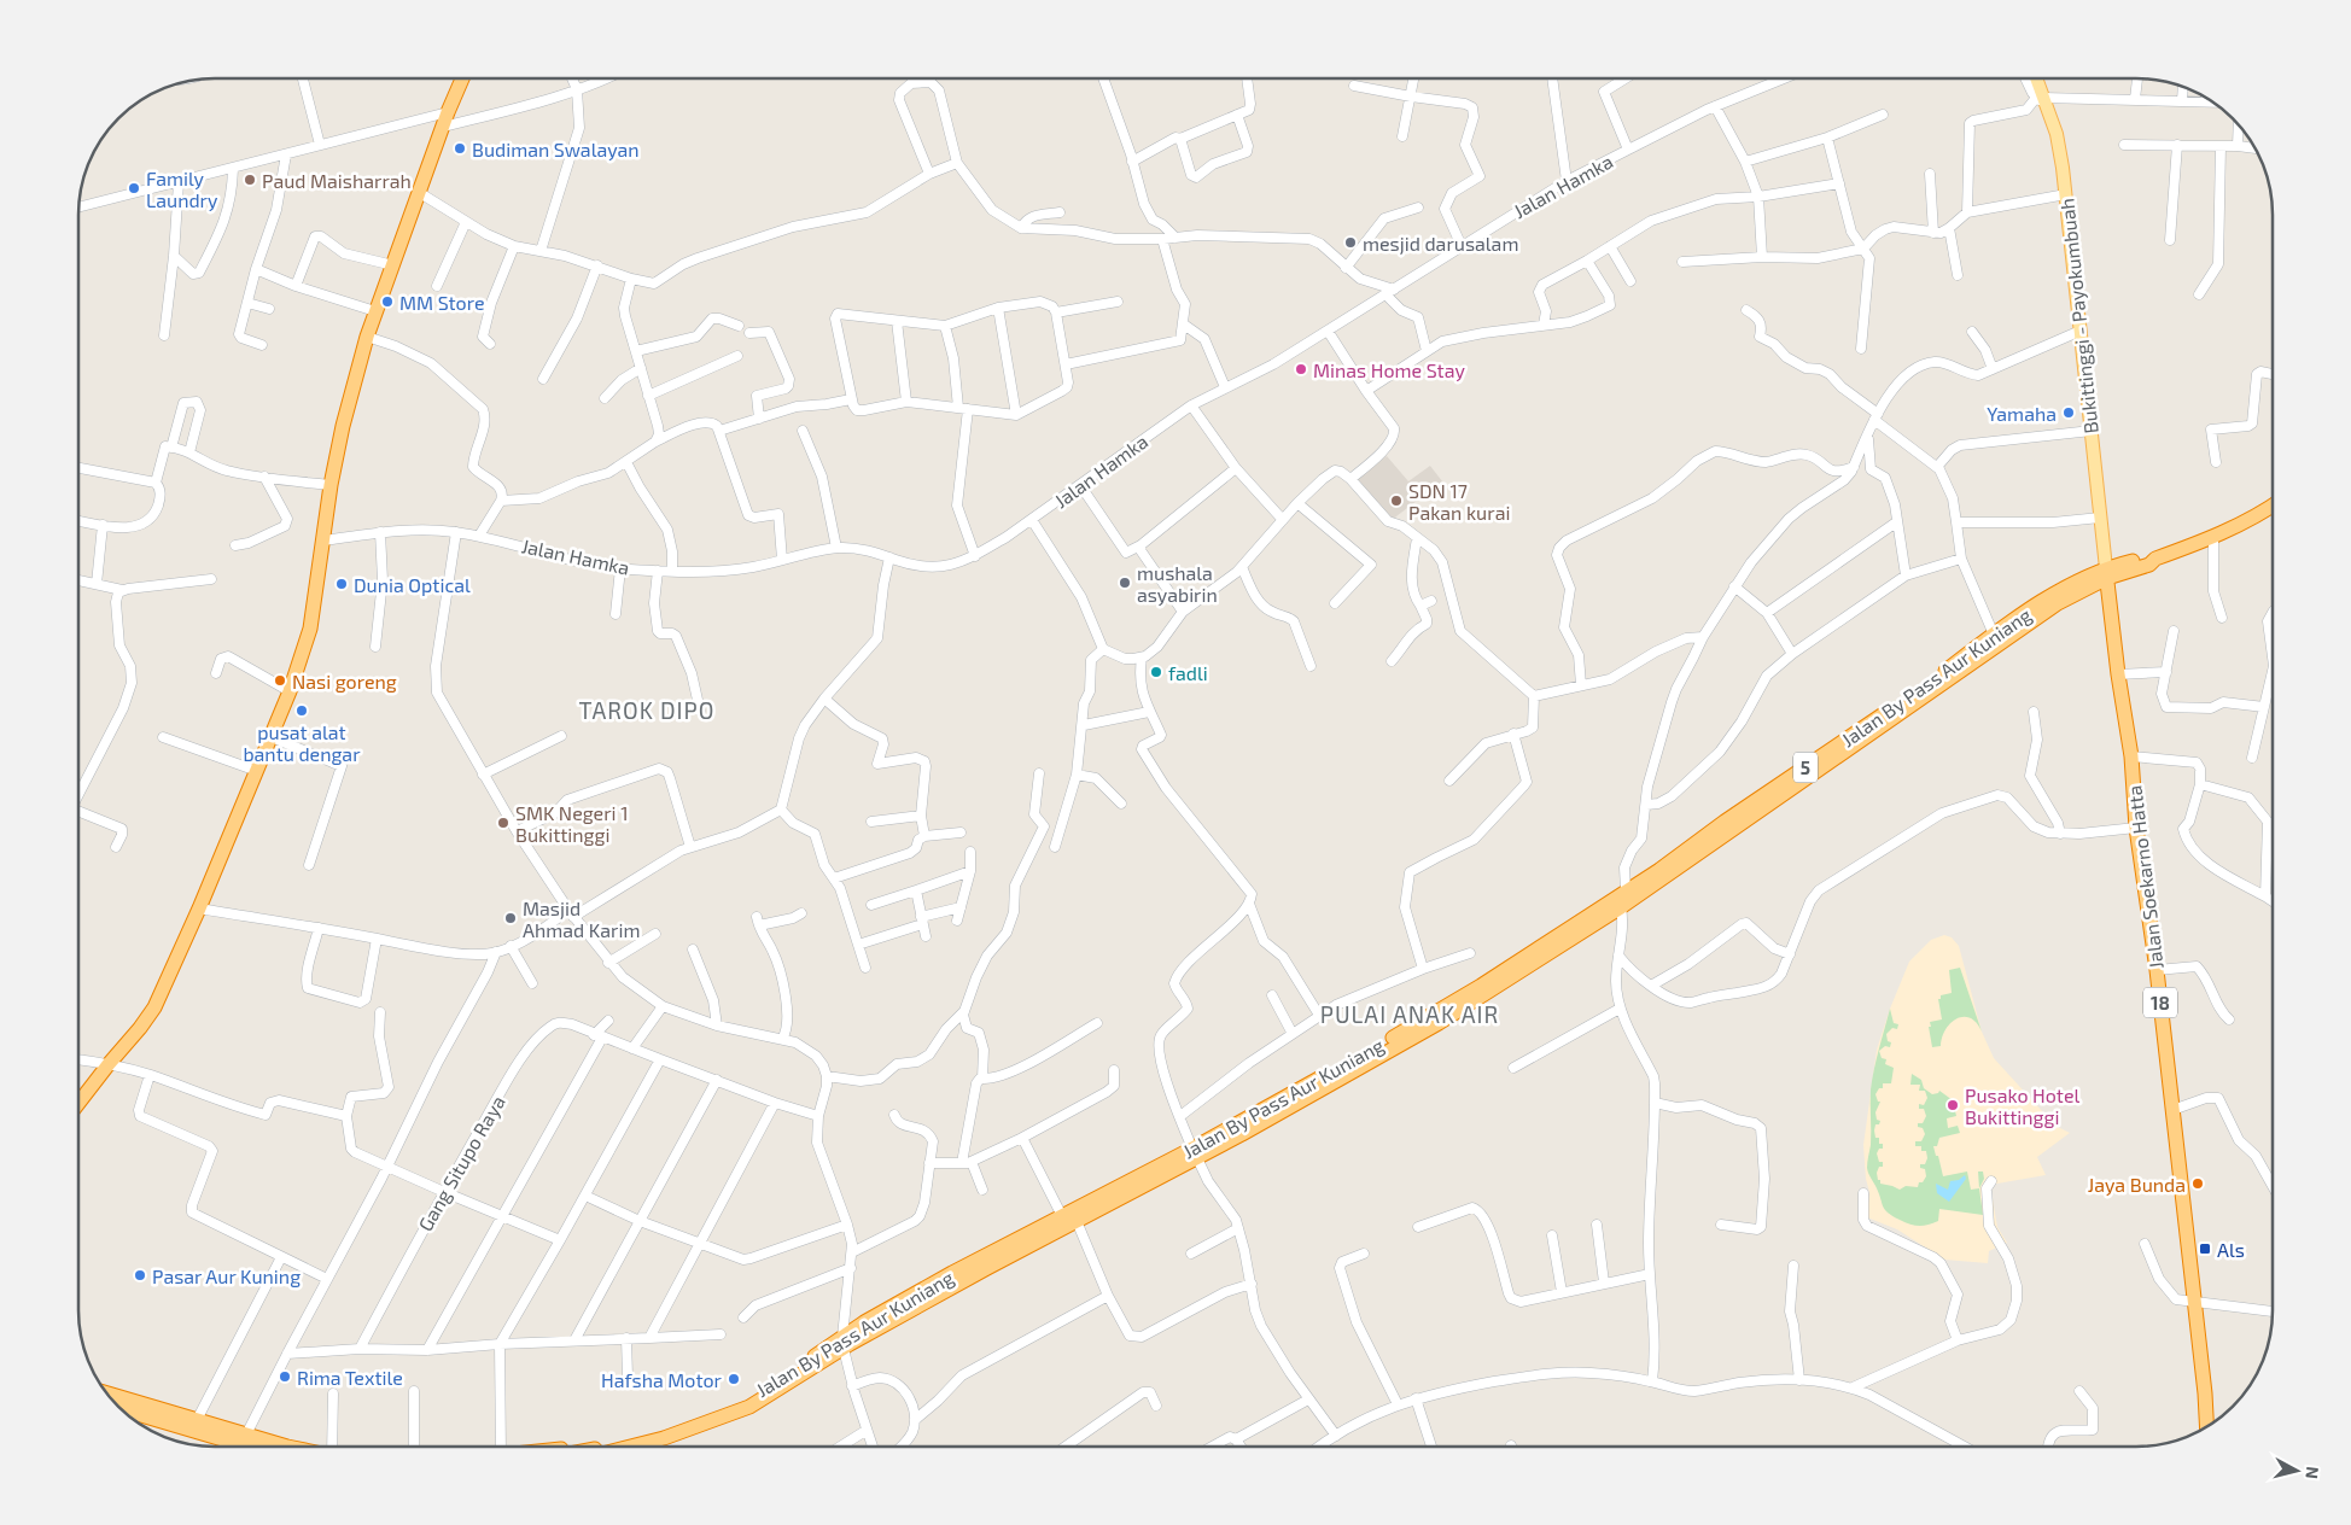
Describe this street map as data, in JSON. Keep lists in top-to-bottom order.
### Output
{
  "streets": {
    "highway": [
      "Jalan By Pass Aur Kuniang",
      "5",
      "Jalan Soekarno Hatta",
      "18"
    ],
    "main road": ["Bukittinggi - Payokumbuah"],
    "street": ["Jalan Hamka", "Gang Situpo Raya"]
  },
  "crossings": [
    ["Bukittinggi - Payokumbuah", "Jalan By Pass Aur Kuniang"],
    ["Bukittinggi - Payokumbuah", "5"],
    ["Bukittinggi - Payokumbuah", "Jalan Soekarno Hatta"],
    ["Jalan By Pass Aur Kuniang", "5"],
    ["Jalan By Pass Aur Kuniang", "Jalan Soekarno Hatta"],
    ["5", "Jalan Soekarno Hatta"]
  ],
  "districts": ["TAROK DIPO", "PULAI ANAK AIR"],
  "places": {
    "other": [
      "Budiman Swalayan",
      "Paud Maisharrah",
      "Family Laundry",
      "mesjid darusalam",
      "MM Store",
      "Minas Home Stay",
      "Yamaha",
      "SDN 17 Pakan kurai",
      "mushala asyabirin",
      "Dunia Optical",
      "fadli",
      "Nasi goreng",
      "pusat alat bantu dengar",
      "SMK Negeri 1 Bukittinggi",
      "Masjid Ahmad Karim",
      "Pusako Hotel Bukittinggi",
      "Jaya Bunda",
      "Pasar Aur Kuning",
      "Rima Textile",
      "Hafsha Motor"
    ],
    "transit": ["Als"]
  },
  "north": "right"
}
